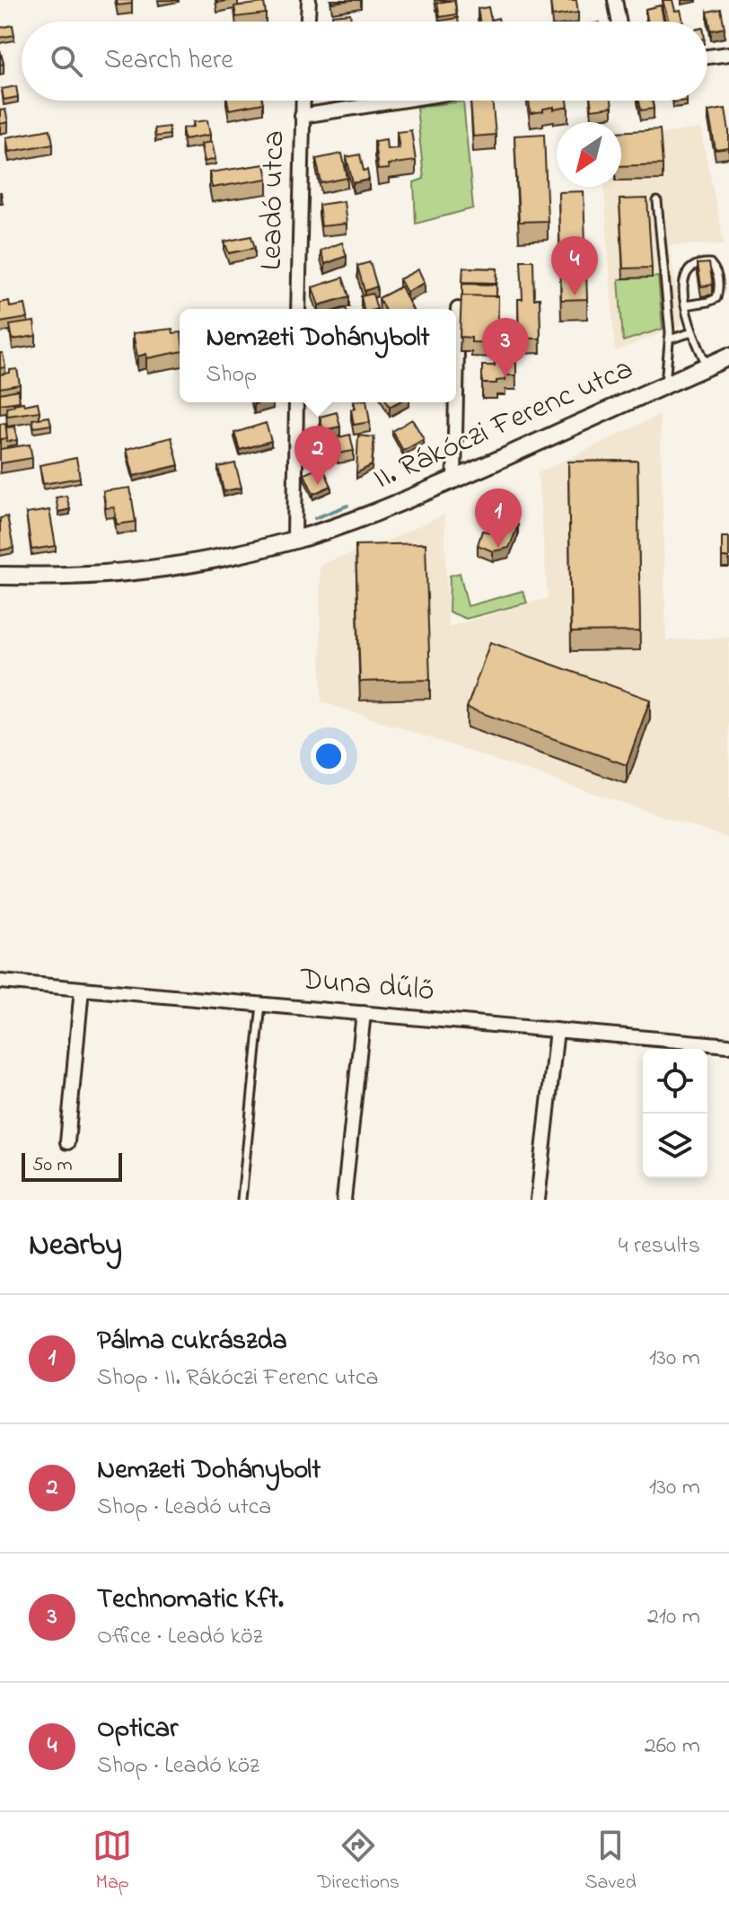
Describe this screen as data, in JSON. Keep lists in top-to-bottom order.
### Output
{
  "streets": {
    "main road": ["II. Rákóczi Ferenc utca"],
    "street": ["Leadó utca", "Duna dűlő"]
  },
  "scale_bar": "50 m",
  "north": "bottom left",
  "page": {
    "search": "Search here",
    "pins": [
      "4",
      "3",
      "2",
      "1"
    ],
    "popup": ["Nemzeti Dohánybolt", "Shop"],
    "scale": "50 m",
    "heading": ["Nearby", "4 results"],
    "list": [
      {
        "mark": "1",
        "name": "Pálma cukrászda",
        "note": "Shop · II. Rákóczi Ferenc utca",
        "value": "130 m"
      },
      {
        "mark": "2",
        "name": "Nemzeti Dohánybolt",
        "note": "Shop · Leadó utca",
        "value": "130 m"
      },
      {
        "mark": "3",
        "name": "Technomatic Kft.",
        "note": "Office · Leadó köz",
        "value": "210 m"
      },
      {
        "mark": "4",
        "name": "Opticar",
        "note": "Shop · Leadó köz",
        "value": "260 m"
      }
    ],
    "nav": ["Map", "Directions", "Saved"]
  }
}
